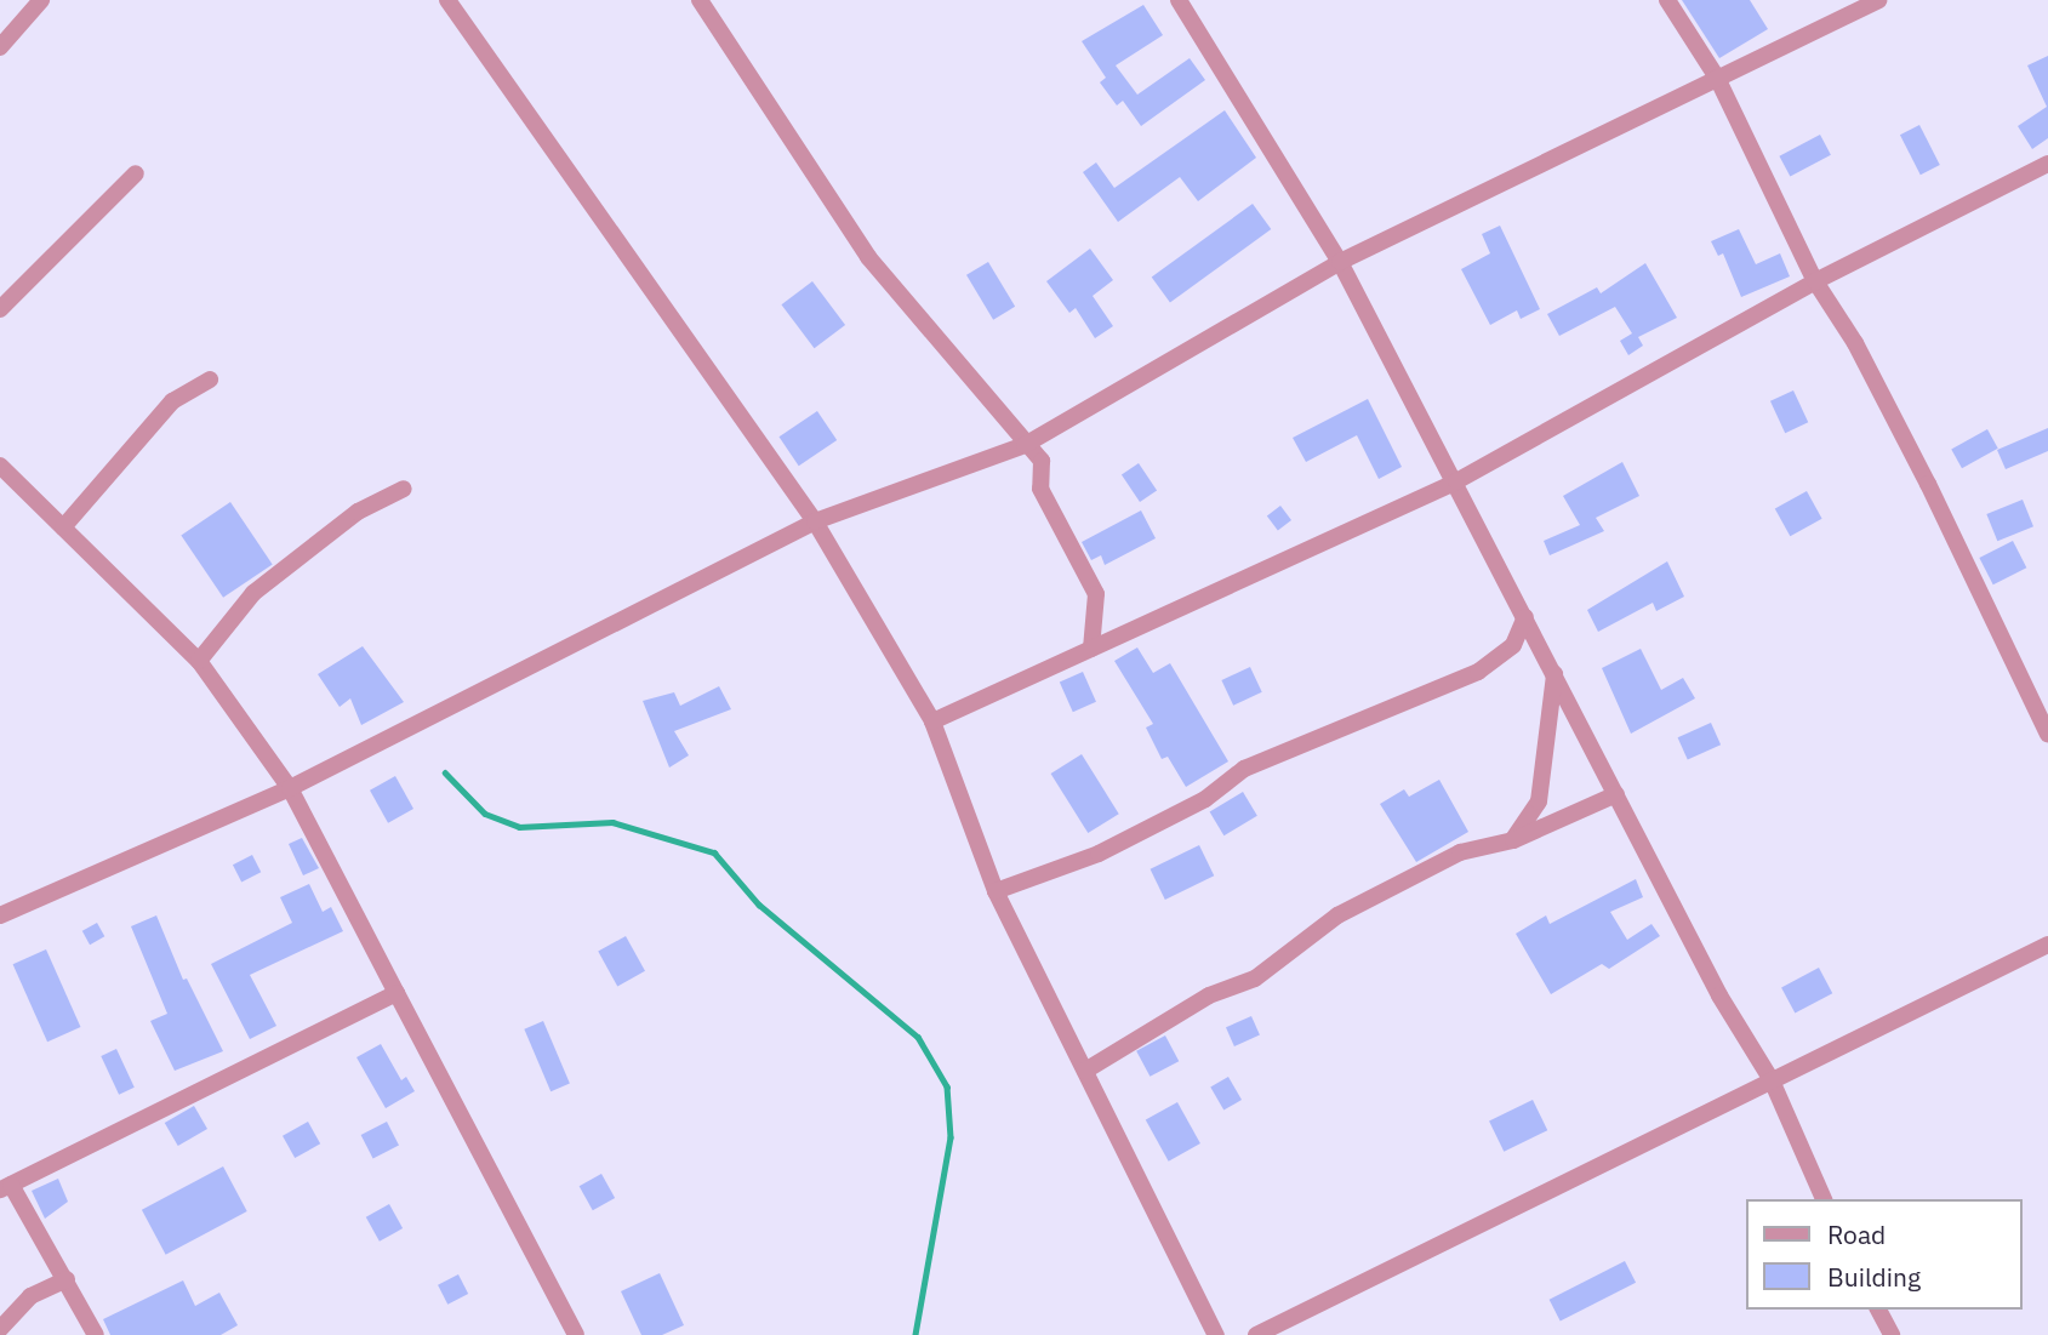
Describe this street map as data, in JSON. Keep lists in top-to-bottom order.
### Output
{
  "legend": ["Road", "Building"]
}
